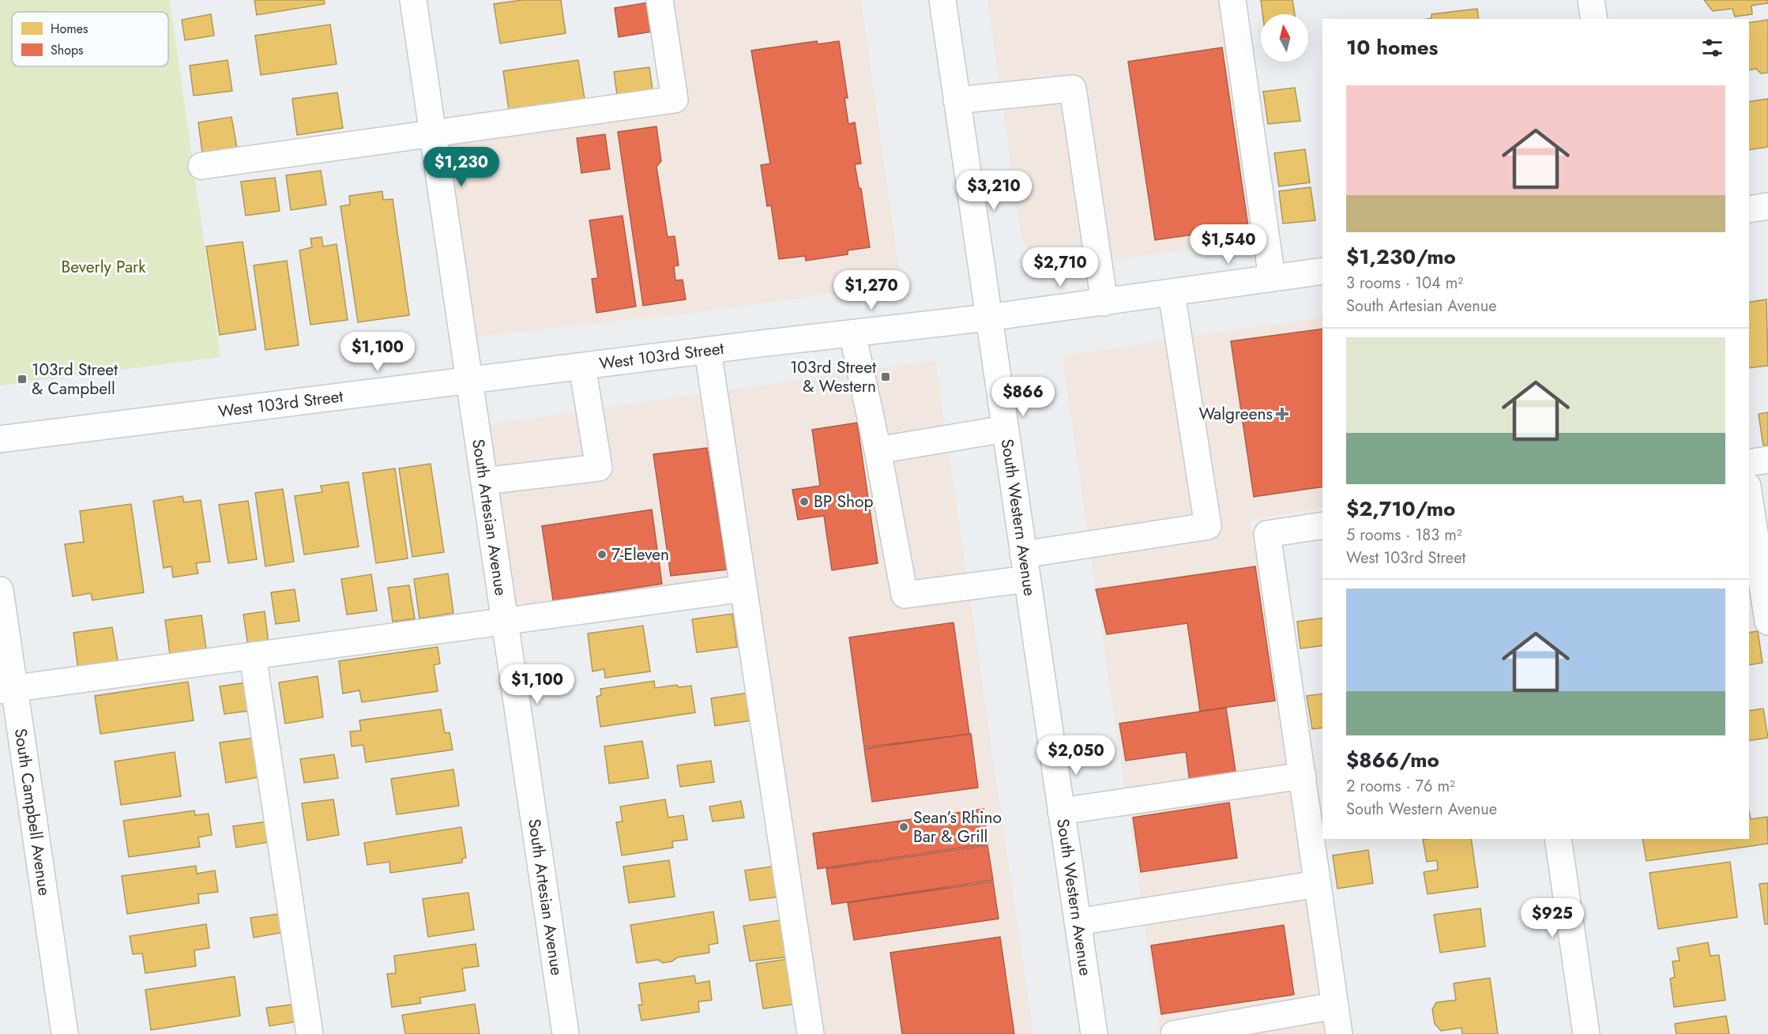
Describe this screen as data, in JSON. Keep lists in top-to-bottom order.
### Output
{
  "streets": {
    "main road": [
      "West 103rd Street",
      "South Artesian Avenue",
      "South Western Avenue",
      "South Campbell Avenue"
    ]
  },
  "crossings": [
    ["West 103rd Street", "South Artesian Avenue"],
    ["West 103rd Street", "South Western Avenue"]
  ],
  "parks": ["Beverly Park"],
  "places": {
    "transit": ["103rd Street & Western", "103rd Street & Campbell"],
    "health": ["Walgreens"],
    "other": ["BP Shop", "7-Eleven", "Sean’s Rhino Bar & Grill"]
  },
  "legend": ["Homes", "Shops"],
  "north": "top",
  "page": {
    "heading": "10 homes",
    "list": [
      {
        "name": "$1,230/mo",
        "note": "3 rooms · 104 m² · South Artesian Avenue"
      },
      {
        "name": "$2,710/mo",
        "note": "5 rooms · 183 m² · West 103rd Street"
      },
      {
        "name": "$866/mo",
        "note": "2 rooms · 76 m² · South Western Avenue"
      }
    ],
    "price": [
      "$1,230",
      "$3,210",
      "$1,540",
      "$2,710",
      "$1,270",
      "$1,100",
      "$866",
      "$1,100",
      "$2,050",
      "$925"
    ]
  }
}
